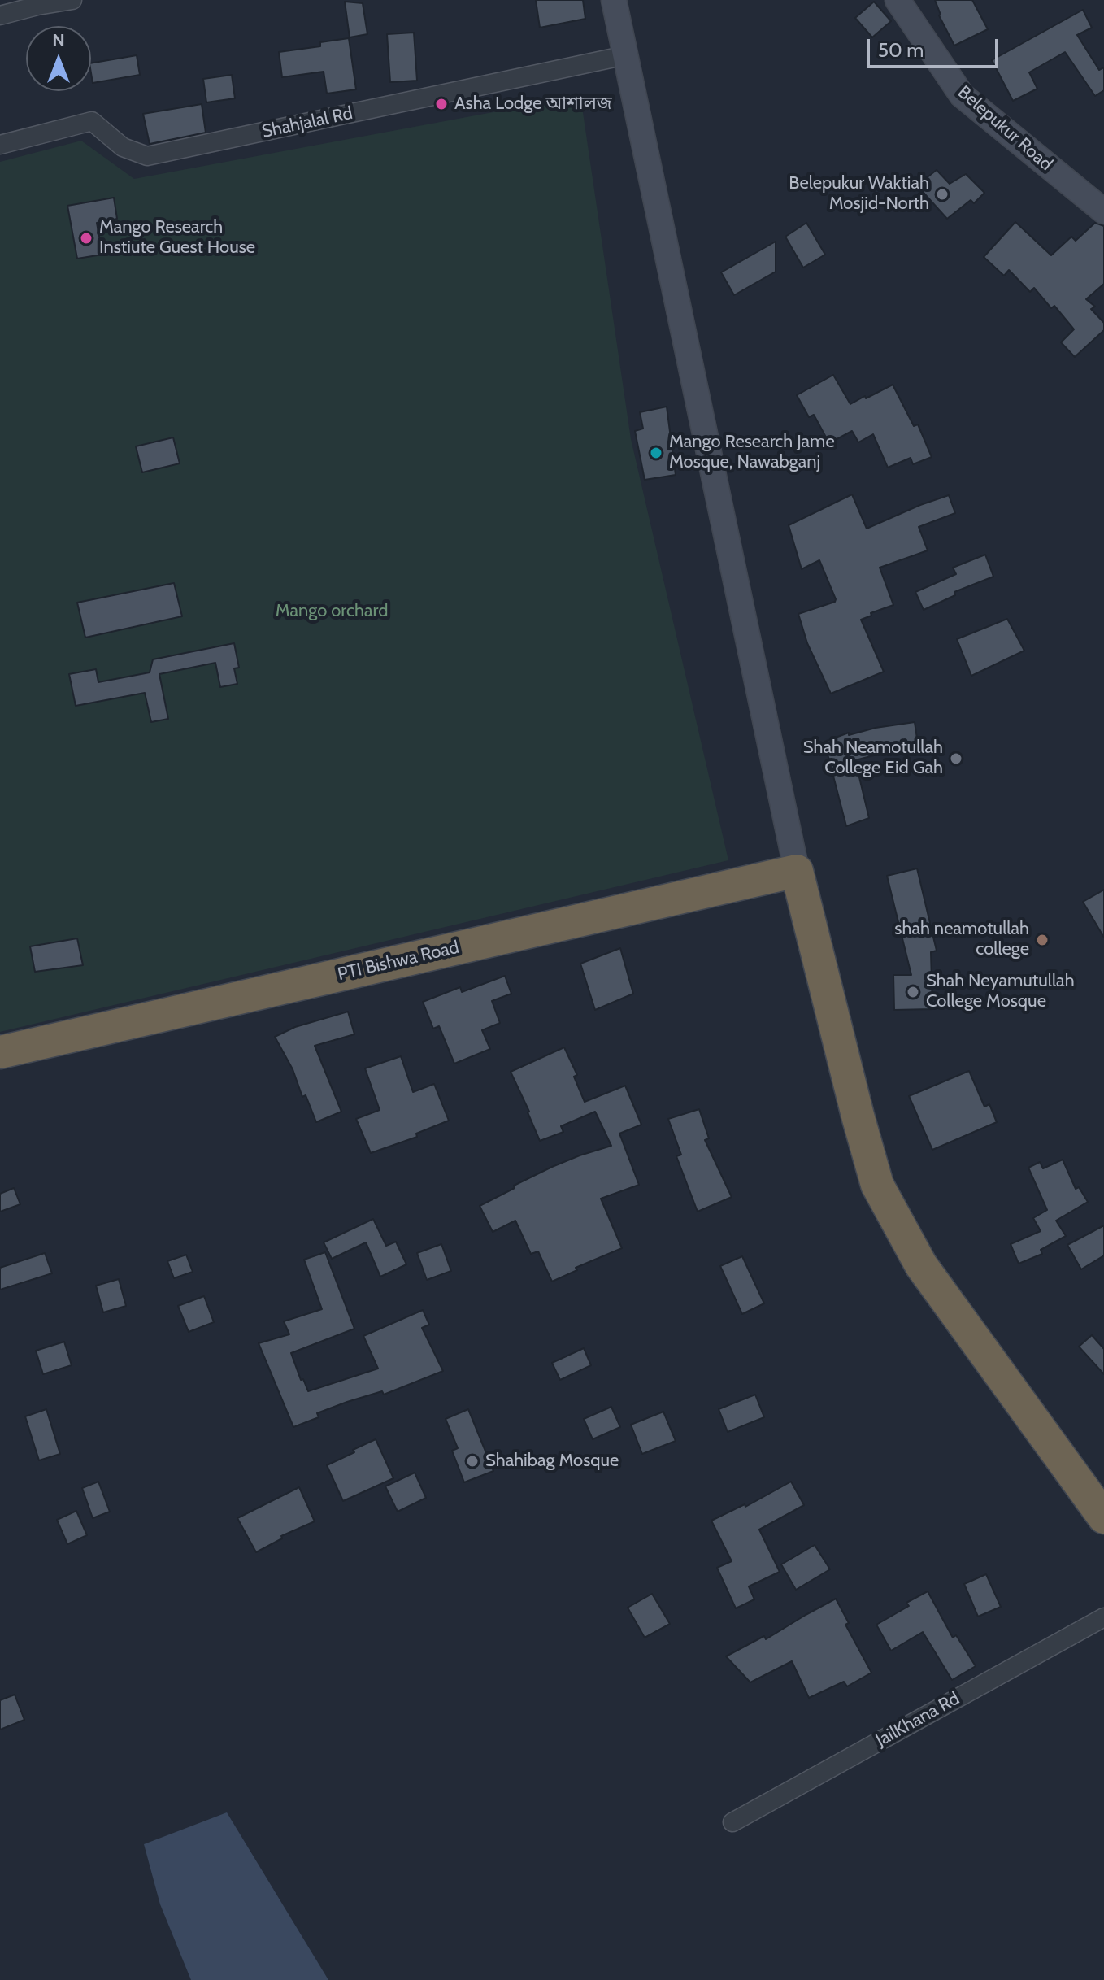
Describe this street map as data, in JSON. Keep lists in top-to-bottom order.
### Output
{
  "streets": {
    "highway": ["PTI Bishwa Road"],
    "main road": ["Belepukur Road"],
    "street": ["Shahjalal Rd", "JailKhana Rd"]
  },
  "parks": ["Mango orchard"],
  "places": [
    "Asha Lodge আশালজ",
    "Belepukur Waktiah Mosjid-North",
    "Mango Research Instiute Guest House",
    "Mango Research Jame Mosque, Nawabganj",
    "Shah Neamotullah College Eid Gah",
    "shah neamotullah college",
    "Shah Neyamutullah College Mosque",
    "Shahibag Mosque"
  ],
  "scale_bar": "50 m",
  "north": "top"
}
